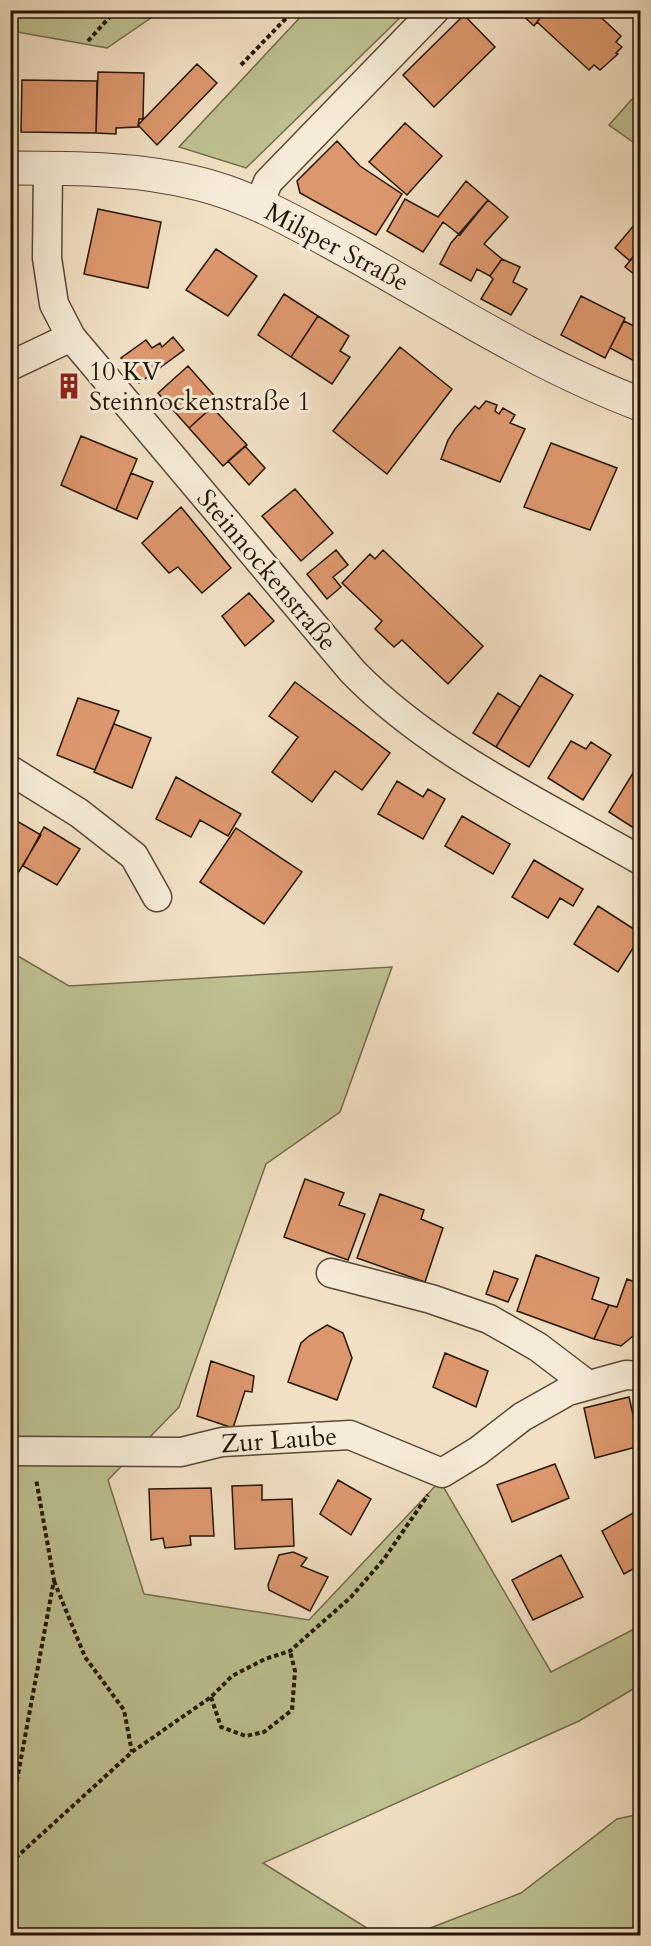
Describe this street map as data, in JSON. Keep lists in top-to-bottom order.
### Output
{
  "streets": {
    "street": ["Milsper Straße", "Steinnockenstraße", "Zur Laube"]
  },
  "crossings": [
    ["Milsper Straße", "Steinnockenstraße"]
  ],
  "places": {
    "building": ["10 KV Steinnockenstraße 1"]
  }
}
